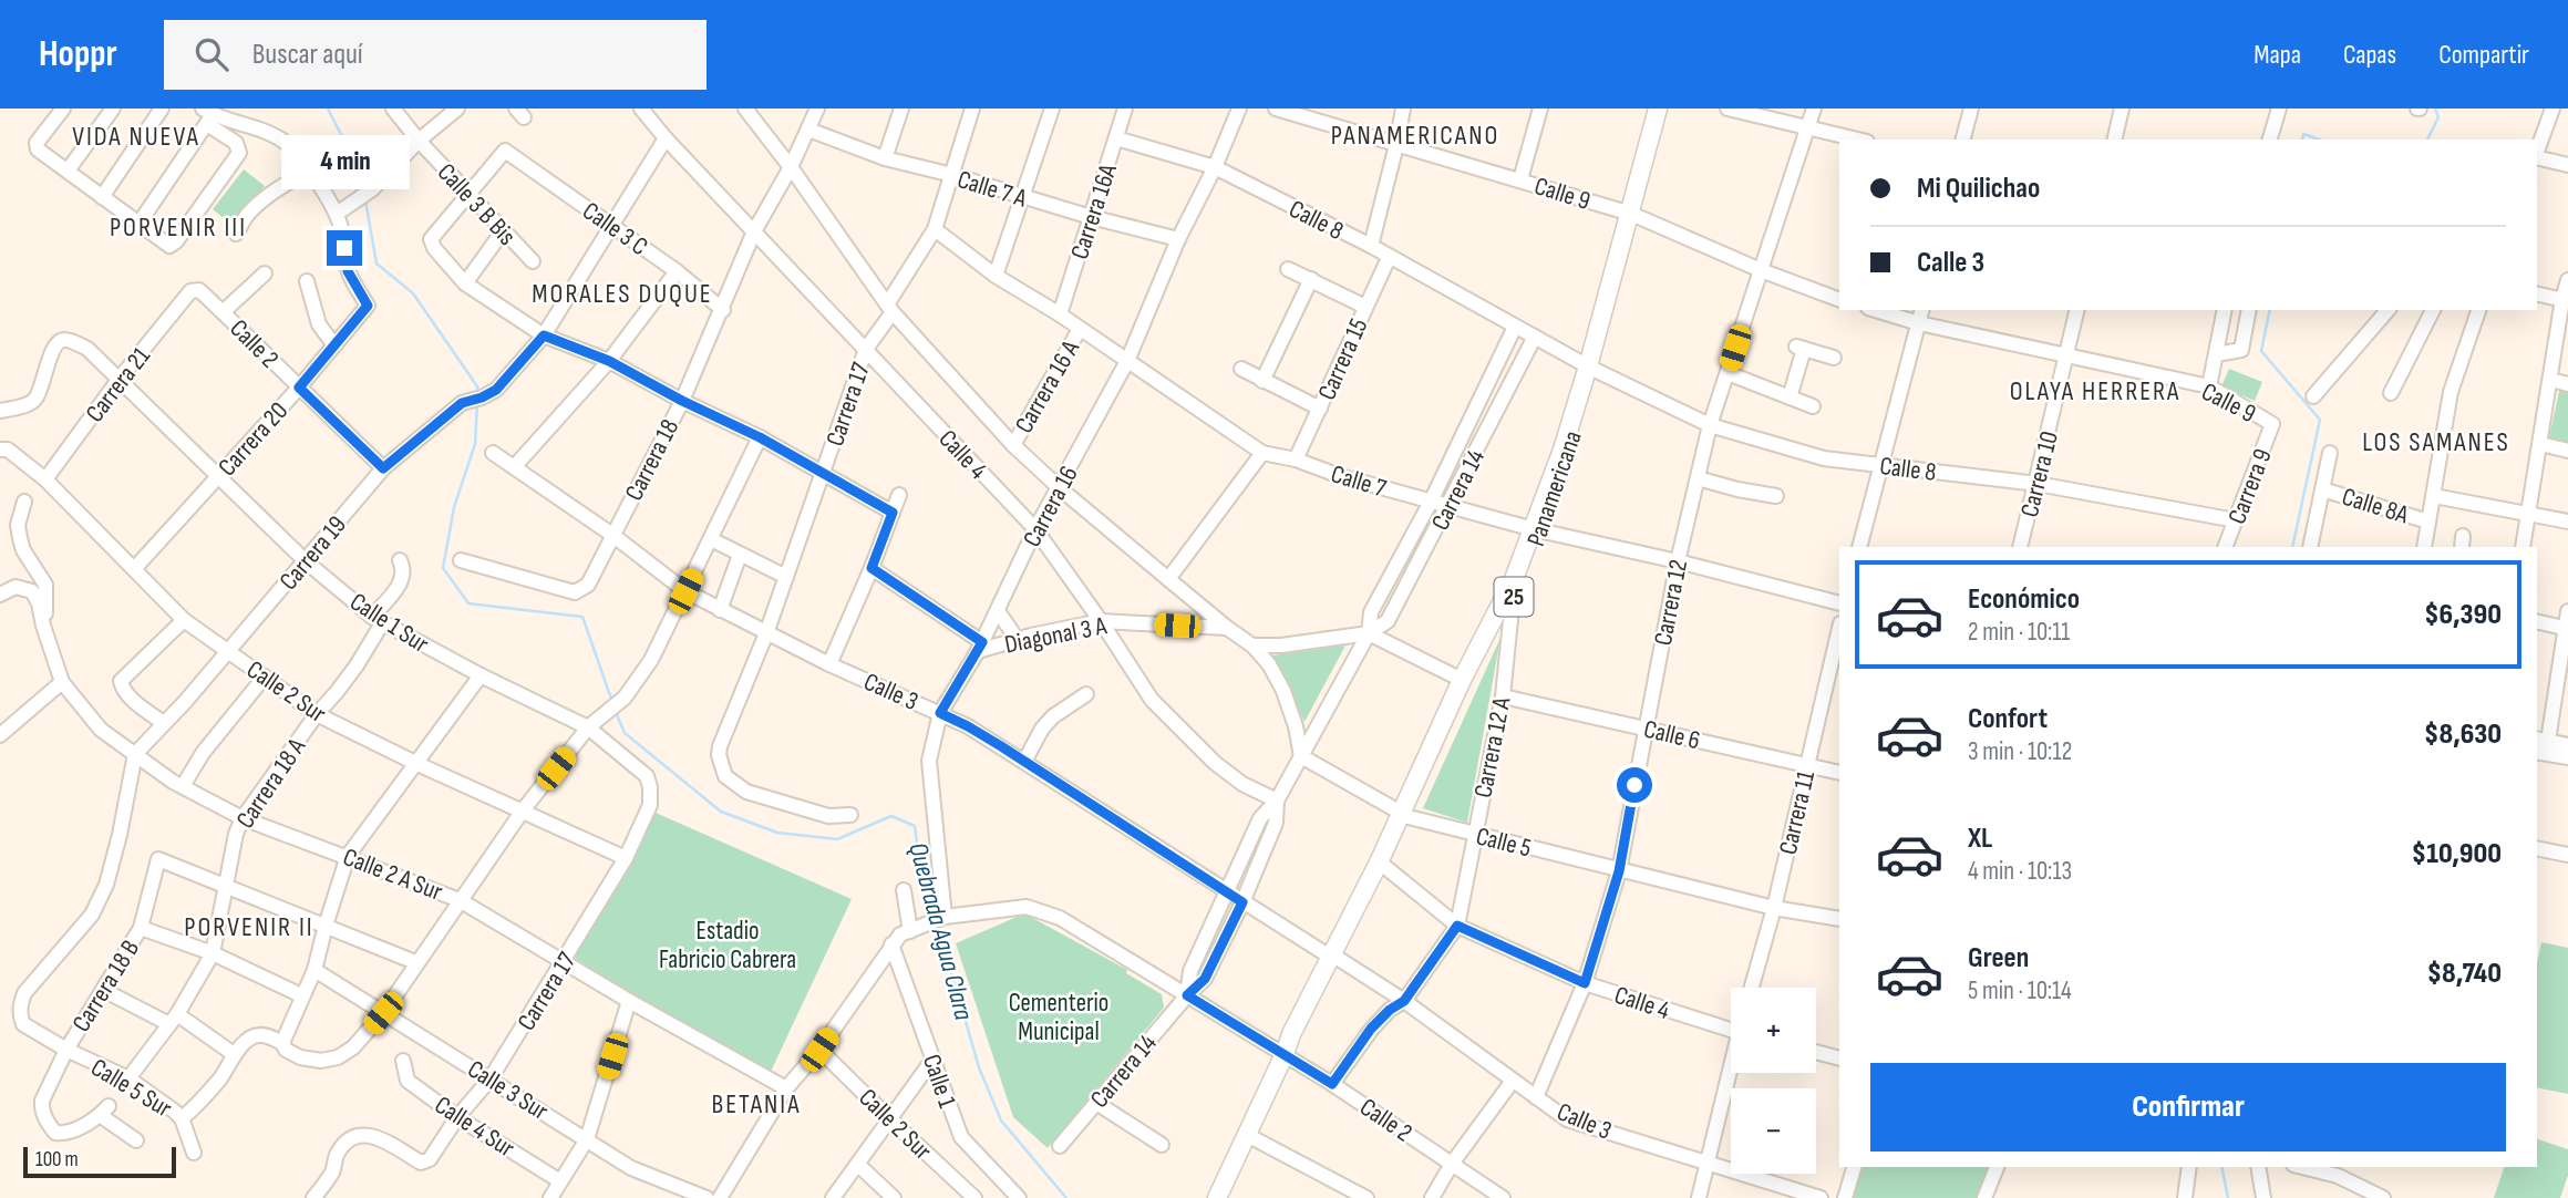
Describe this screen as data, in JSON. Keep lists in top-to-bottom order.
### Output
{
  "streets": {
    "main road": ["Panamericana", "25"],
    "street": [
      "Calle 7 A",
      "Calle 9",
      "Calle 3 B Bis",
      "Carrera 16A",
      "Calle 8",
      "Calle 3 C",
      "Calle 2",
      "Carrera 15",
      "Carrera 21",
      "Carrera 16 A",
      "Carrera 17",
      "Carrera 20",
      "Calle 4",
      "Carrera 18",
      "Carrera 10",
      "Calle 7",
      "Carrera 9",
      "Carrera 14",
      "Calle 8A",
      "Carrera 16",
      "Carrera 19",
      "Carrera 12",
      "Calle 1 Sur",
      "Diagonal 3 A",
      "Calle 2 Sur",
      "Calle 3",
      "Calle 6",
      "Carrera 12 A",
      "Carrera 18 A",
      "Carrera 11",
      "Calle 5",
      "Calle 2 A Sur",
      "Carrera 18 B",
      "Calle 1",
      "Calle 5 Sur",
      "Calle 3 Sur",
      "Calle 4 Sur"
    ]
  },
  "crossings": [
    ["Calle 7 A", "Carrera 16A"],
    ["Calle 7 A", "Carrera 17"],
    ["Calle 7 A", "Carrera 18"],
    ["Calle 7 A", "Carrera 16"],
    ["Calle 9", "Carrera 10"],
    ["Calle 9", "Carrera 9"],
    ["Calle 9", "Panamericana"],
    ["Calle 9", "Carrera 12"],
    ["Calle 3 B Bis", "Calle 3 C"],
    ["Carrera 16A", "Calle 8"],
    ["Carrera 16A", "Calle 7"],
    ["Calle 8", "Carrera 15"],
    ["Calle 8", "Carrera 10"],
    ["Calle 8", "Carrera 9"],
    ["Calle 8", "Panamericana"],
    ["Calle 8", "Carrera 14"],
    ["Calle 8", "Carrera 16"],
    ["Calle 8", "Carrera 12"],
    ["Calle 3 C", "Carrera 18"],
    ["Calle 3 C", "Carrera 19"],
    ["Calle 2", "Carrera 21"],
    ["Calle 2", "Carrera 20"],
    ["Calle 2", "Panamericana"],
    ["Calle 2", "Carrera 14"],
    ["Calle 2", "Carrera 16"],
    ["Calle 2", "Carrera 19"],
    ["Calle 2", "Carrera 12 A"],
    ["Carrera 15", "Calle 7"],
    ["Carrera 21", "Calle 1 Sur"],
    ["Carrera 21", "Calle 2 Sur"],
    ["Carrera 16 A", "Calle 7"],
    ["Carrera 17", "Calle 4"],
    ["Carrera 17", "Calle 7"],
    ["Carrera 17", "Calle 1 Sur"],
    ["Carrera 17", "Calle 2 Sur"],
    ["Carrera 17", "Calle 3"],
    ["Carrera 17", "Calle 2 A Sur"],
    ["Carrera 17", "Calle 3 Sur"],
    ["Carrera 17", "Calle 4 Sur"],
    ["Carrera 20", "Calle 1 Sur"],
    ["Carrera 20", "Calle 2 Sur"],
    ["Calle 4", "Carrera 18"],
    ["Calle 4", "Panamericana"],
    ["Calle 4", "Carrera 14"],
    ["Calle 4", "Carrera 16"],
    ["Calle 4", "Carrera 19"],
    ["Calle 4", "Carrera 12"],
    ["Calle 4", "Diagonal 3 A"],
    ["Calle 4", "Carrera 12 A"],
    ["Carrera 18", "Calle 3"],
    ["Calle 7", "Panamericana"],
    ["Calle 7", "Carrera 14"],
    ["Calle 7", "Carrera 16"],
    ["Calle 7", "Carrera 12"],
    ["Panamericana", "Calle 3"],
    ["Panamericana", "Carrera 12 A"],
    ["Panamericana", "Calle 5"],
    ["Carrera 14", "Calle 3"],
    ["Carrera 14", "Calle 5"],
    ["Carrera 16", "Diagonal 3 A"],
    ["Carrera 16", "Calle 3"],
    ["Carrera 19", "Calle 1 Sur"],
    ["Carrera 19", "Calle 2 Sur"],
    ["Carrera 19", "Calle 2 A Sur"],
    ["Carrera 19", "Calle 5 Sur"],
    ["Carrera 12", "Calle 3"],
    ["Carrera 12", "Calle 6"],
    ["Carrera 12", "Calle 5"],
    ["Calle 1 Sur", "Carrera 18 A"],
    ["Calle 2 Sur", "Carrera 18 A"],
    ["Calle 3", "Carrera 12 A"],
    ["Calle 6", "Carrera 12 A"],
    ["Calle 6", "Carrera 11"],
    ["Carrera 12 A", "Calle 5"],
    ["Carrera 18 A", "Calle 2 A Sur"],
    ["Carrera 18 A", "Carrera 18 B"],
    ["Carrera 18 A", "Calle 5 Sur"],
    ["Carrera 11", "Calle 5"],
    ["Calle 2 A Sur", "Calle 5 Sur"],
    ["Carrera 18 B", "Calle 5 Sur"]
  ],
  "districts": [
    "PANAMERICANO",
    "VIDA NUEVA",
    "PORVENIR III",
    "MORALES DUQUE",
    "OLAYA HERRERA",
    "LOS SAMANES",
    "PORVENIR II",
    "BETANIA"
  ],
  "water": ["Quebrada Agua Clara"],
  "parks": ["Estadio Fabricio Cabrera", "Cementerio Municipal"],
  "scale_bar": "100 m",
  "page": {
    "header": "Hoppr",
    "search": "Buscar aquí",
    "nav": ["Mapa", "Capas", "Compartir"],
    "bubble": "4 min",
    "banner": ["Mi Quilichao", "Calle 3"],
    "list": [
      {
        "name": "Económico",
        "note": "2 min · 10:11",
        "value": "$6,390"
      },
      {
        "name": "Confort",
        "note": "3 min · 10:12",
        "value": "$8,630"
      },
      {
        "name": "XL",
        "note": "4 min · 10:13",
        "value": "$10,900"
      },
      {
        "name": "Green",
        "note": "5 min · 10:14",
        "value": "$8,740"
      }
    ],
    "map_buttons": ["+", "−"],
    "buttons": "Confirmar",
    "scale": "100 m"
  }
}
